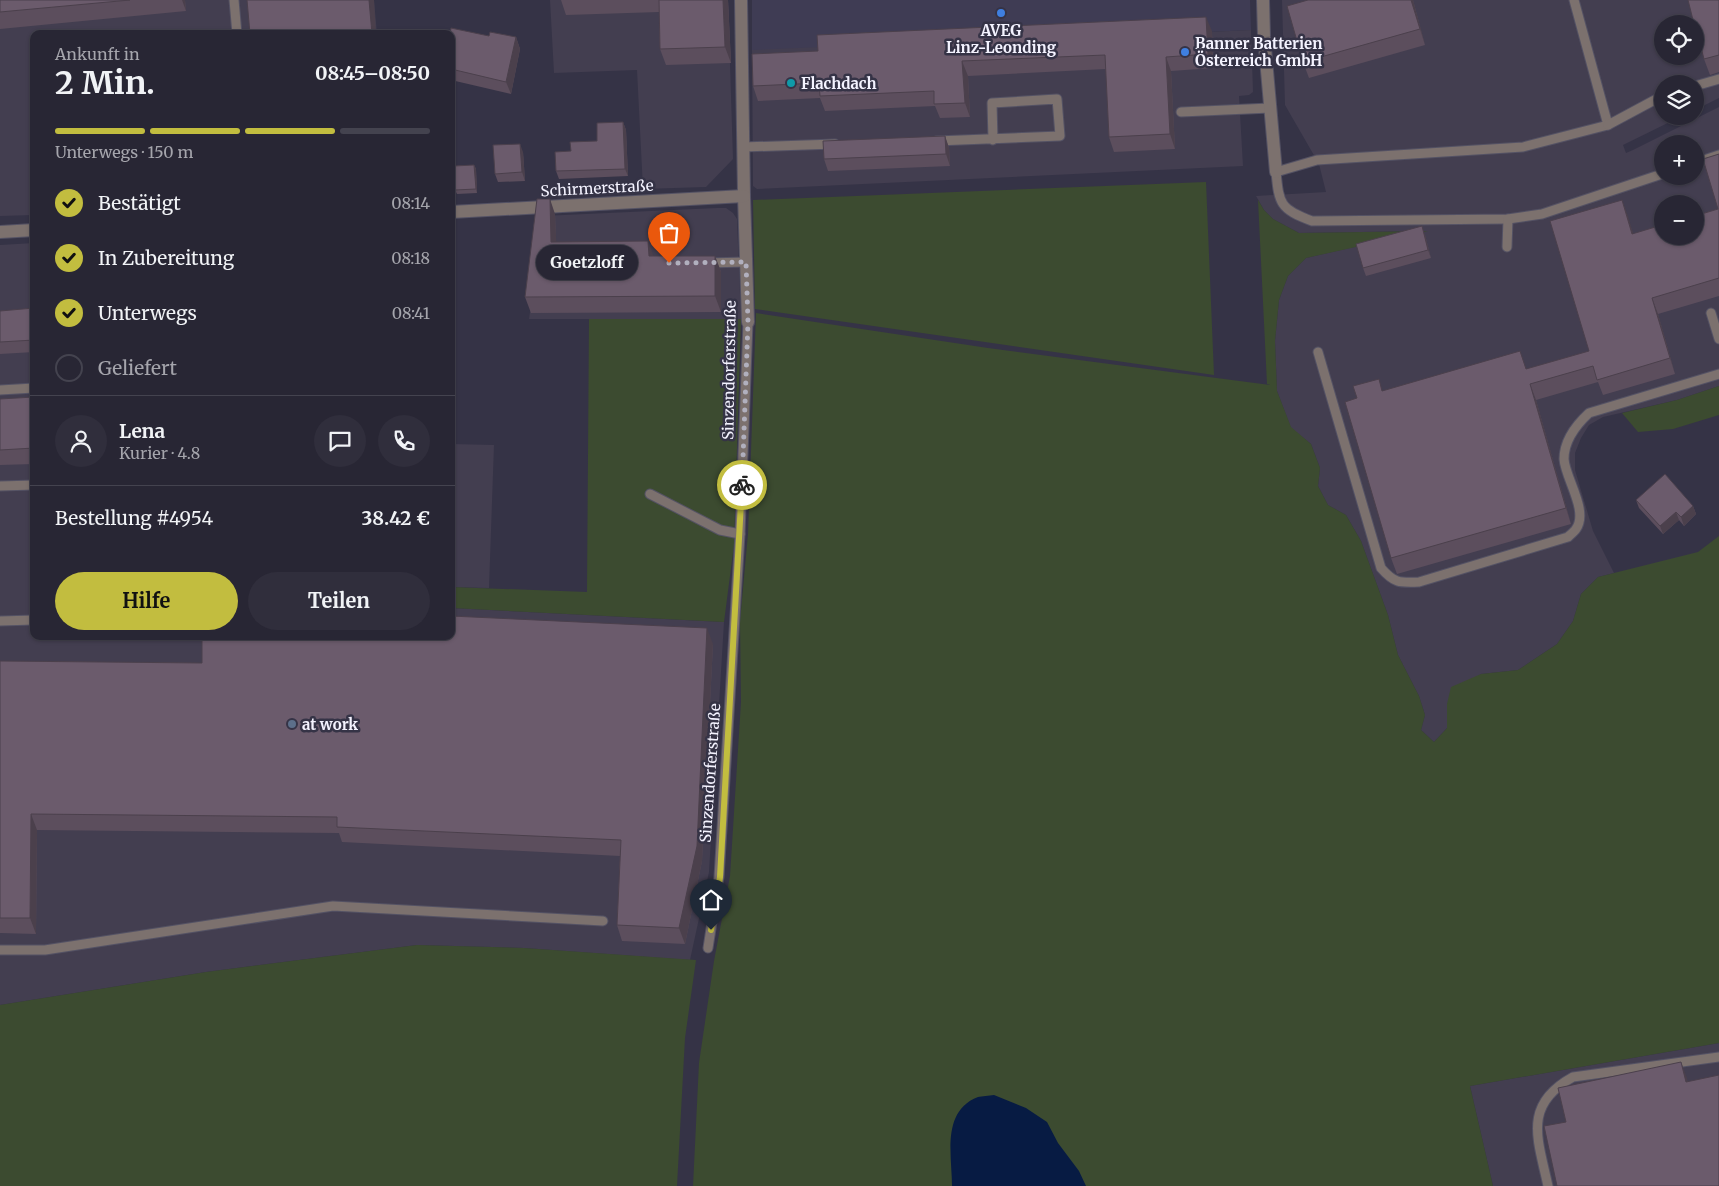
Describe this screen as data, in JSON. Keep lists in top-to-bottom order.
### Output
{
  "streets": {
    "street": ["Schirmerstraße", "Sinzendorferstraße"]
  },
  "crossings": [
    ["Schirmerstraße", "Sinzendorferstraße"]
  ],
  "places": [
    "AVEG Linz-Leonding",
    "Banner Batterien Österreich GmbH",
    "Flachdach",
    "Goetzloff",
    "at work"
  ],
  "page": {
    "map_buttons": ["+", "−"],
    "heading": ["2 Min.", "Ankunft in", "08:45–08:50"],
    "panel": [
      "Lena",
      "Kurier · 4.8",
      "Bestellung #4954",
      "38.42 €"
    ],
    "bar": "Unterwegs · 150 m",
    "list": [
      ["Bestätigt", "08:14"],
      ["In Zubereitung", "08:18"],
      ["Unterwegs", "08:41"],
      "Geliefert"
    ],
    "bubble": "Goetzloff",
    "buttons": ["Hilfe", "Teilen"]
  }
}
